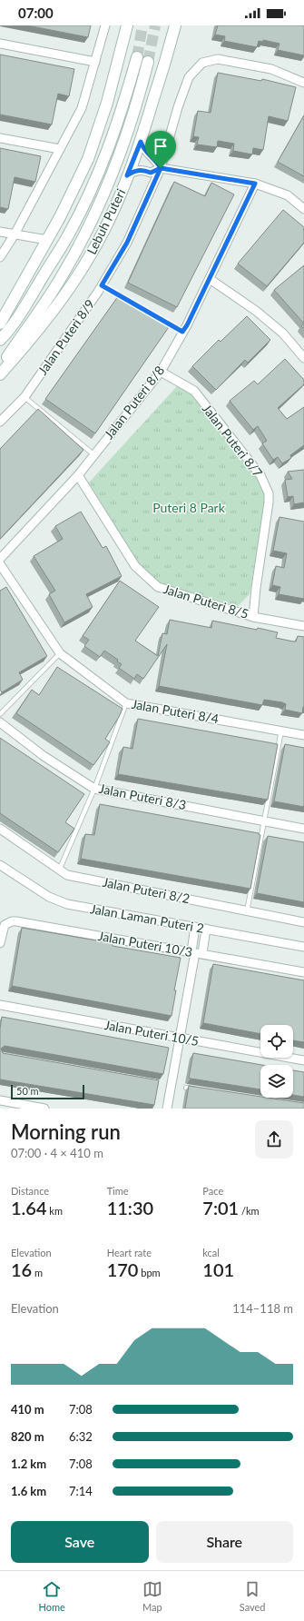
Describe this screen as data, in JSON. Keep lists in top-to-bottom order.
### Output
{
  "streets": {
    "main road": ["Lebuh Puteri"],
    "street": [
      "Jalan Puteri 8/9",
      "Jalan Puteri 8/8",
      "Jalan Puteri 8/7",
      "Jalan Puteri 8/5",
      "Jalan Puteri 8/4",
      "Jalan Puteri 8/3",
      "Jalan Puteri 8/2",
      "Jalan Laman Puteri 2",
      "Jalan Puteri 10/3",
      "Jalan Puteri 10/5"
    ]
  },
  "crossings": [
    ["Jalan Puteri 8/8", "Jalan Puteri 8/7"],
    ["Jalan Puteri 8/8", "Jalan Puteri 8/5"],
    ["Jalan Puteri 8/7", "Jalan Puteri 8/5"]
  ],
  "parks": ["Puteri 8 Park"],
  "scale_bar": "50 m",
  "page": {
    "status": "07:00",
    "scale": "50 m",
    "heading": ["Morning run", "07:00 · 4 × 410 m"],
    "stats": [
      ["Distance", "1.64 km"],
      ["Time", "11:30"],
      ["Pace", "7:01 /km"],
      ["Elevation", "16 m"],
      ["Heart rate", "170 bpm"],
      ["kcal", "101"]
    ],
    "chart": ["Elevation", "114–118 m"],
    "list": [
      {
        "name": "410 m",
        "note": "7:08"
      },
      {
        "name": "820 m",
        "note": "6:32"
      },
      {
        "name": "1.2 km",
        "note": "7:08"
      },
      {
        "name": "1.6 km",
        "note": "7:14"
      }
    ],
    "buttons": ["Save", "Share"],
    "tabs": ["Home", "Map", "Saved"]
  }
}
